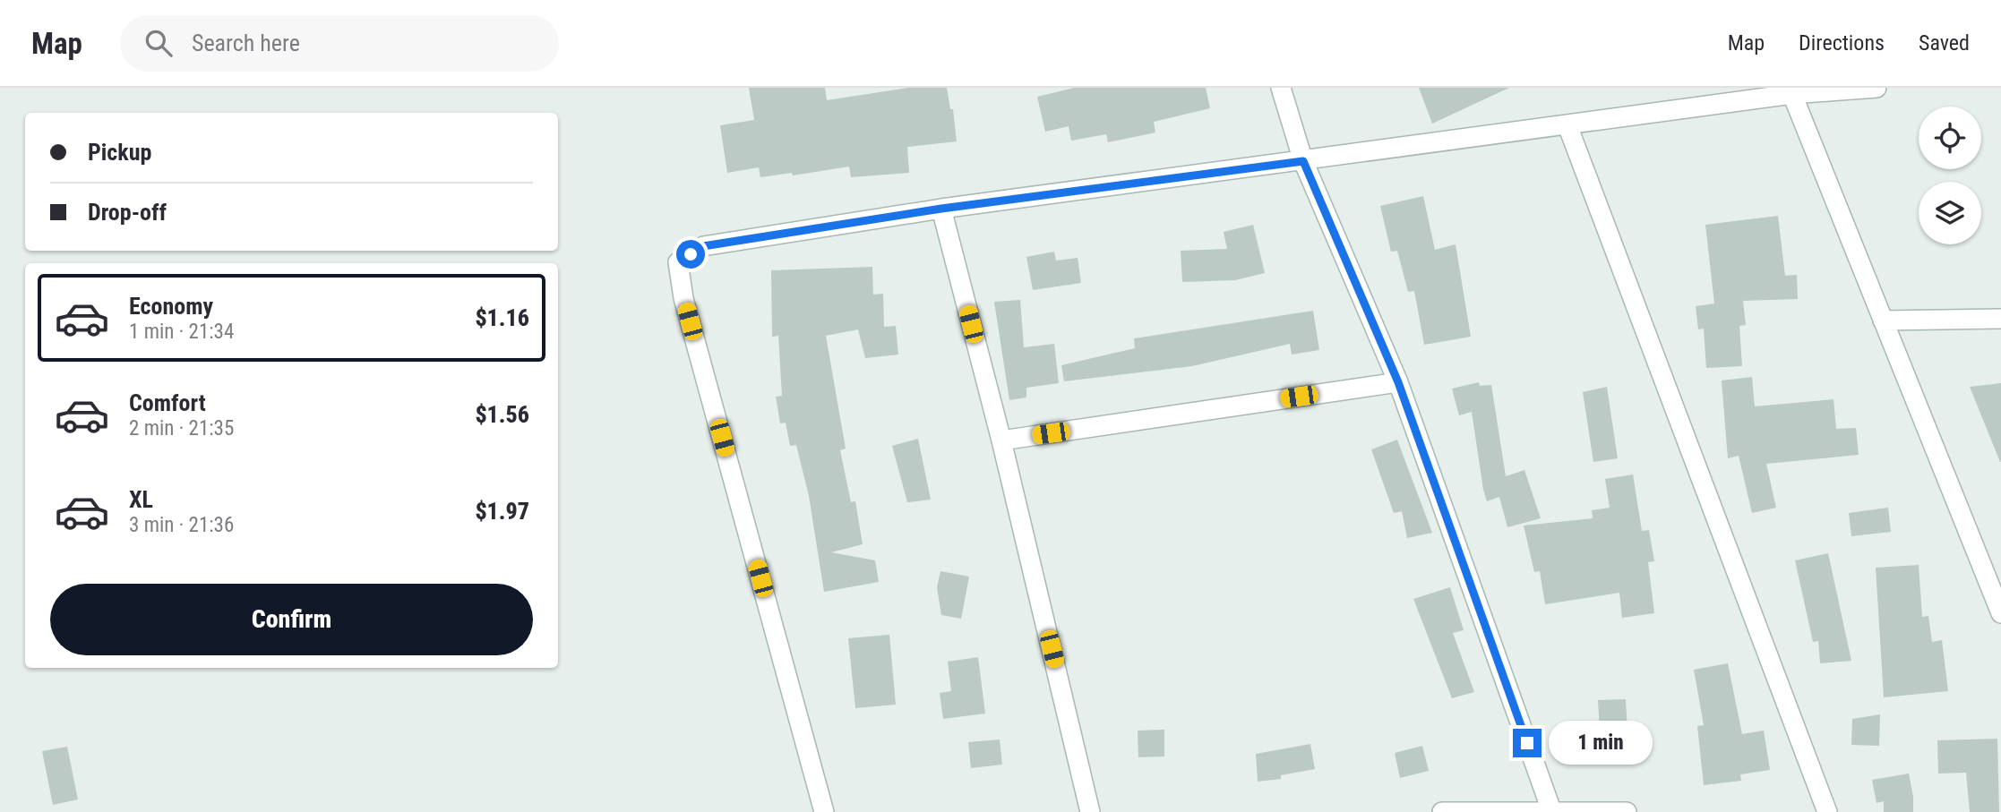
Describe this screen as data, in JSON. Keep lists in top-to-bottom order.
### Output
{
  "page": {
    "header": "Map",
    "search": "Search here",
    "nav": ["Map", "Directions", "Saved"],
    "banner": ["Pickup", "Drop-off"],
    "list": [
      {
        "name": "Economy",
        "note": "1 min · 21:34",
        "value": "$1.16"
      },
      {
        "name": "Comfort",
        "note": "2 min · 21:35",
        "value": "$1.56"
      },
      {
        "name": "XL",
        "note": "3 min · 21:36",
        "value": "$1.97"
      }
    ],
    "buttons": "Confirm",
    "bubble": "1 min"
  }
}
